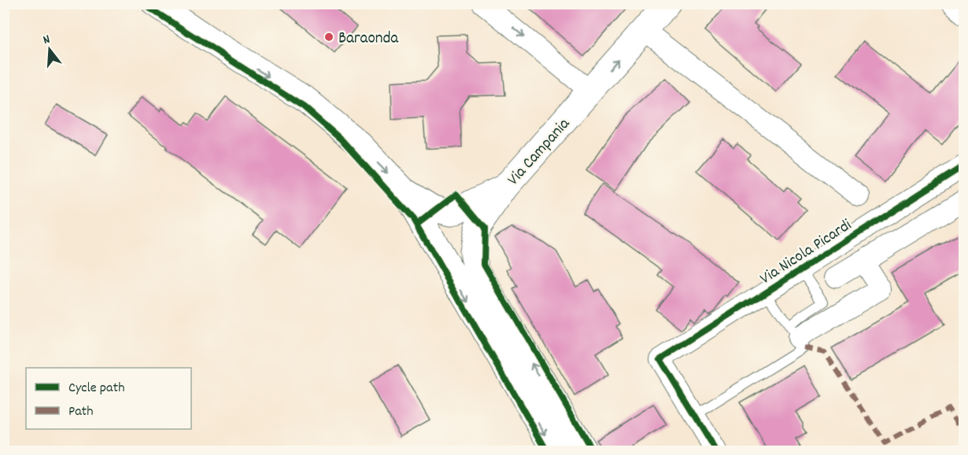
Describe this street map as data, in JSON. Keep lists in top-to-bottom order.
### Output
{
  "streets": {
    "main road": ["Via Campania"],
    "street": ["Via Nicola Picardi"]
  },
  "places": ["Baraonda"],
  "legend": ["Cycle path", "Path"],
  "north": "top"
}
